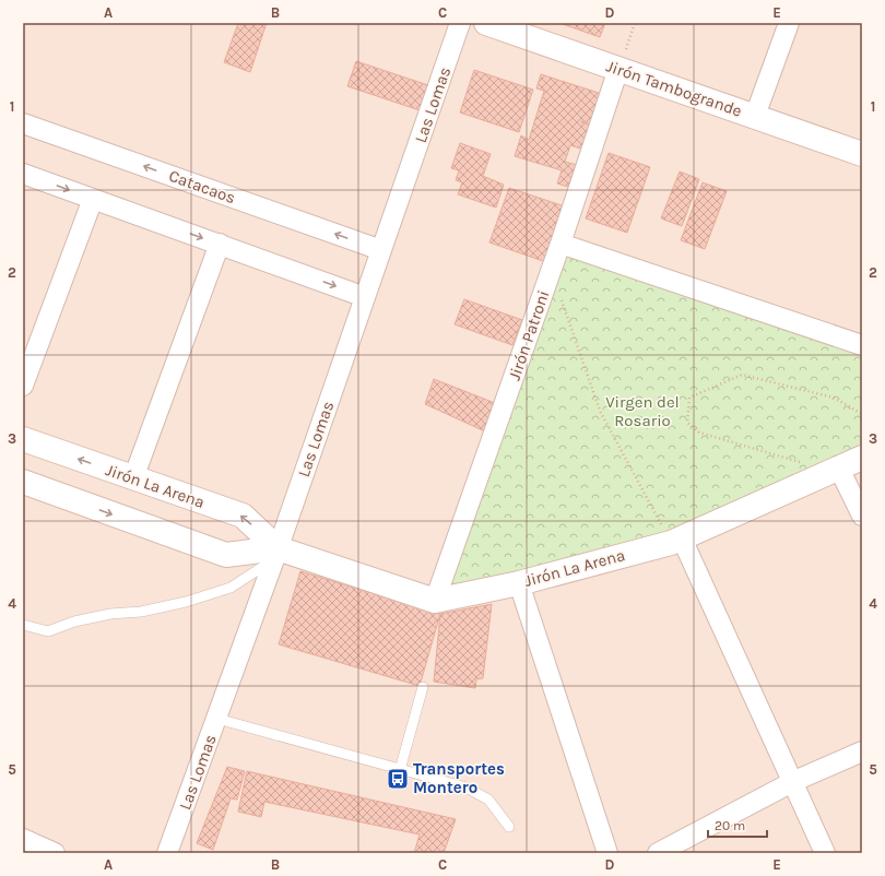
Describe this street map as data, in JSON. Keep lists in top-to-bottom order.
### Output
{
  "streets": {
    "street": [
      "Jirón Tambogrande",
      "Las Lomas",
      "Catacaos",
      "Jirón Patroni",
      "Jirón La Arena"
    ]
  },
  "crossings": [
    ["Jirón Tambogrande", "Jirón Patroni"],
    ["Las Lomas", "Catacaos"],
    ["Las Lomas", "Jirón La Arena"],
    ["Jirón Patroni", "Jirón La Arena"]
  ],
  "parks": ["Virgen del Rosario"],
  "places": {
    "bus stop": ["Transportes Montero"]
  },
  "scale_bar": "20 m",
  "grid": {
    "columns": [
      "A",
      "B",
      "C",
      "D",
      "E"
    ],
    "rows": [
      "1",
      "2",
      "3",
      "4",
      "5"
    ]
  }
}
